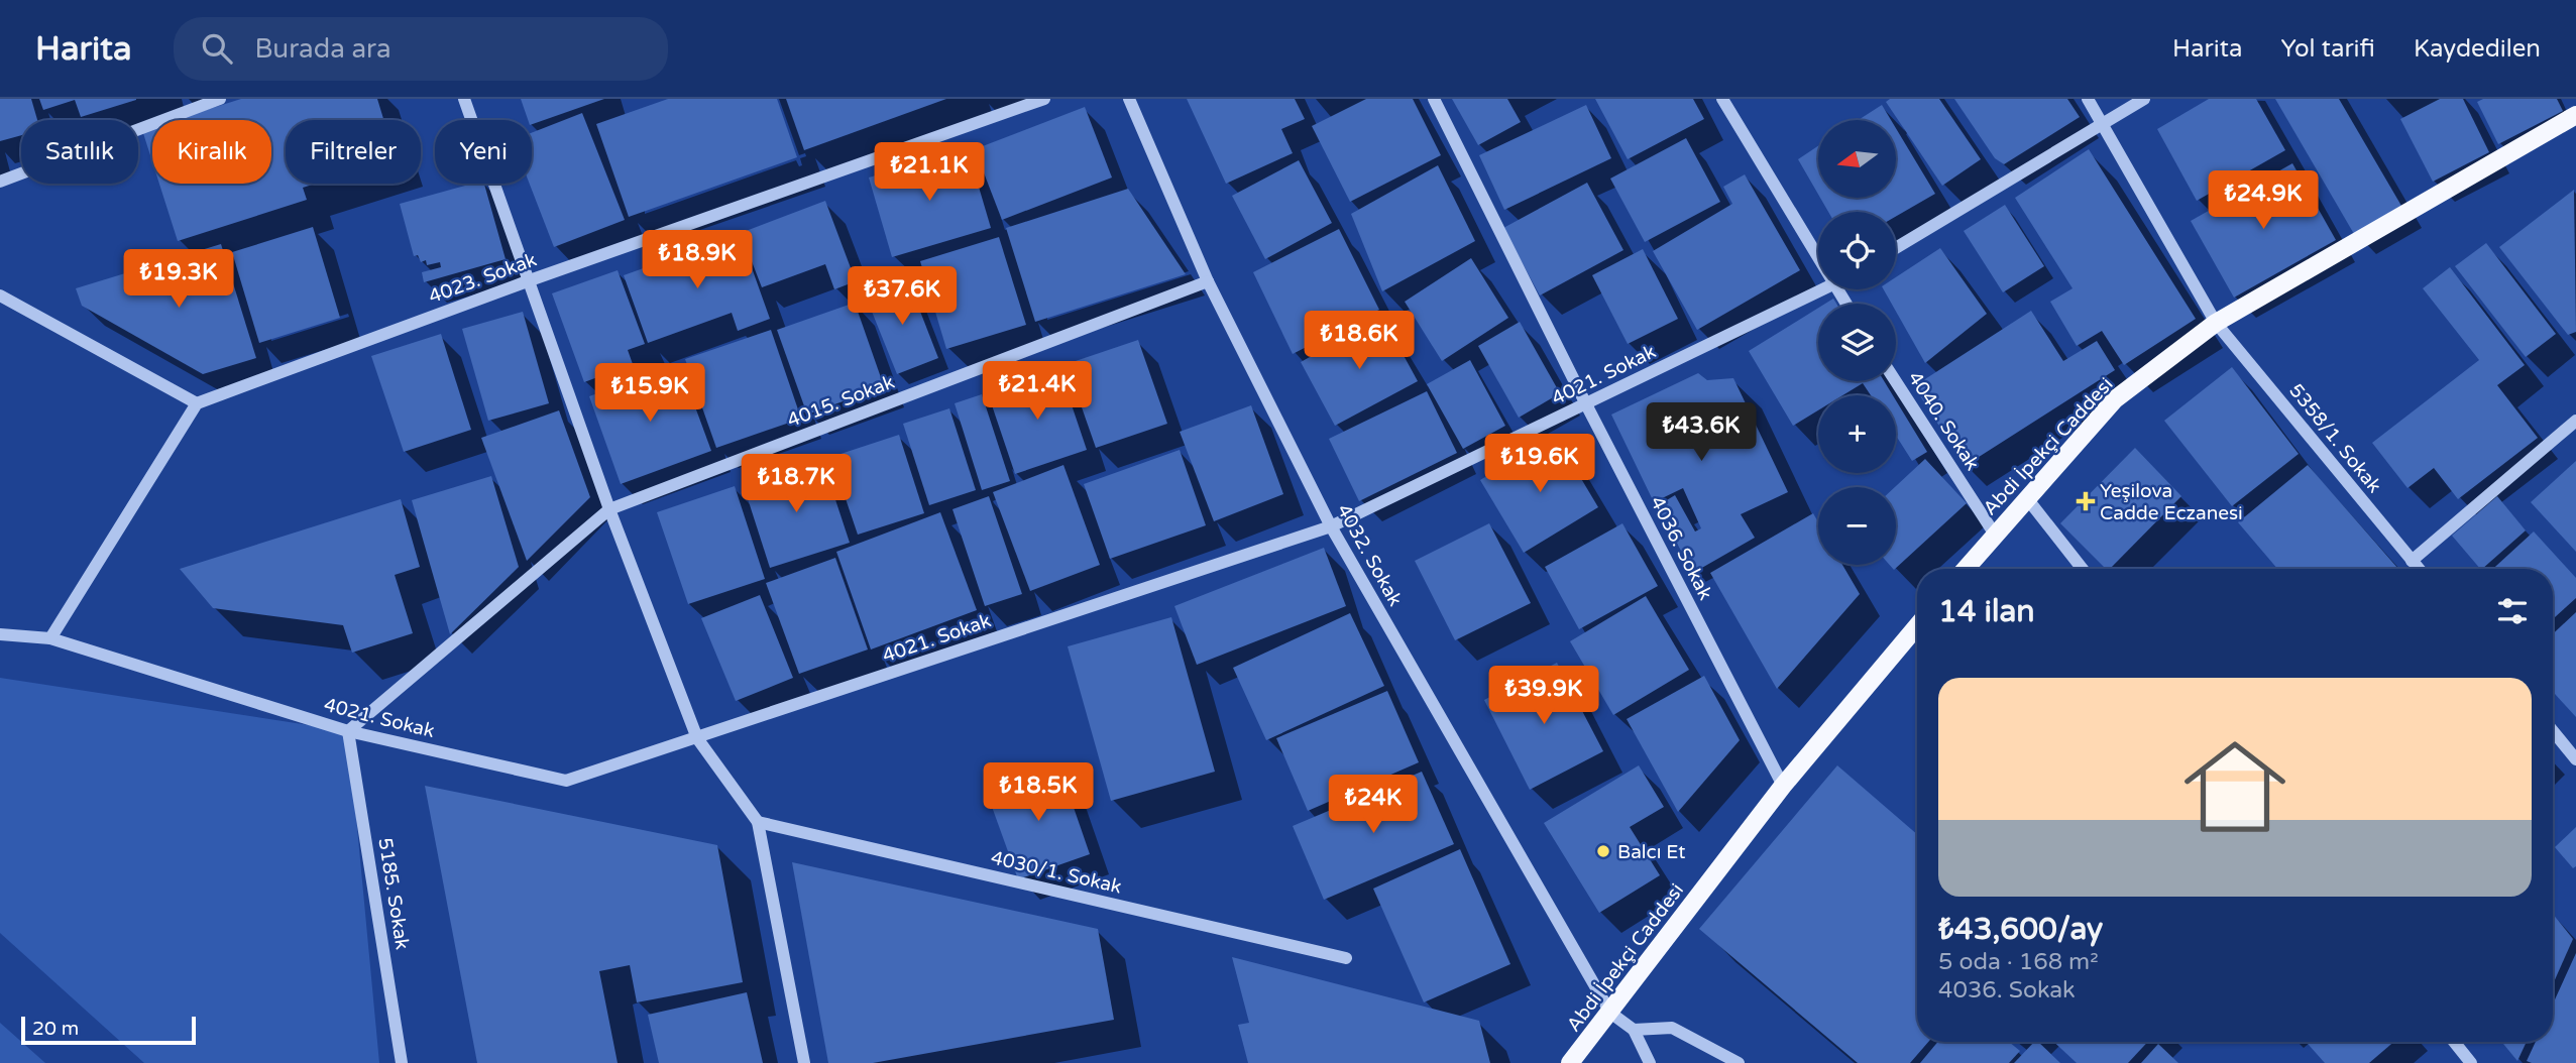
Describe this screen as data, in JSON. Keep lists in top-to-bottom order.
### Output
{
  "streets": {
    "main road": ["Abdi İpekçi Caddesi"],
    "street": [
      "4023. Sokak",
      "4021. Sokak",
      "4015. Sokak",
      "4040. Sokak",
      "5358/1. Sokak",
      "4036. Sokak",
      "4032. Sokak",
      "4030/1. Sokak",
      "5185. Sokak"
    ]
  },
  "crossings": [
    ["4021. Sokak", "4015. Sokak"],
    ["4021. Sokak", "4036. Sokak"],
    ["4021. Sokak", "4032. Sokak"],
    ["4021. Sokak", "5185. Sokak"],
    ["4015. Sokak", "4032. Sokak"],
    ["4015. Sokak", "5185. Sokak"],
    ["4040. Sokak", "Abdi İpekçi Caddesi"],
    ["5358/1. Sokak", "Abdi İpekçi Caddesi"],
    ["Abdi İpekçi Caddesi", "4036. Sokak"],
    ["Abdi İpekçi Caddesi", "4032. Sokak"]
  ],
  "places": {
    "health": ["Yeşilova Cadde Eczanesi"],
    "other": ["Balcı Et"]
  },
  "scale_bar": "20 m",
  "north": "left",
  "page": {
    "header": "Harita",
    "search": "Burada ara",
    "nav": ["Harita", "Yol tarifi", "Kaydedilen"],
    "map_buttons": ["+", "−"],
    "chip": [
      "Satılık",
      "Kiralık",
      "Filtreler",
      "Yeni"
    ],
    "price": [
      "₺21.1K",
      "₺24.9K",
      "₺18.9K",
      "₺19.3K",
      "₺37.6K",
      "₺18.6K",
      "₺21.4K",
      "₺15.9K",
      "₺43.6K",
      "₺19.6K",
      "₺18.7K",
      "₺39.9K",
      "₺18.5K",
      "₺24K"
    ],
    "heading": "14 ilan",
    "list": [
      {
        "name": "₺43,600/ay",
        "note": "5 oda · 168 m² · 4036. Sokak"
      }
    ],
    "scale": "20 m"
  }
}
